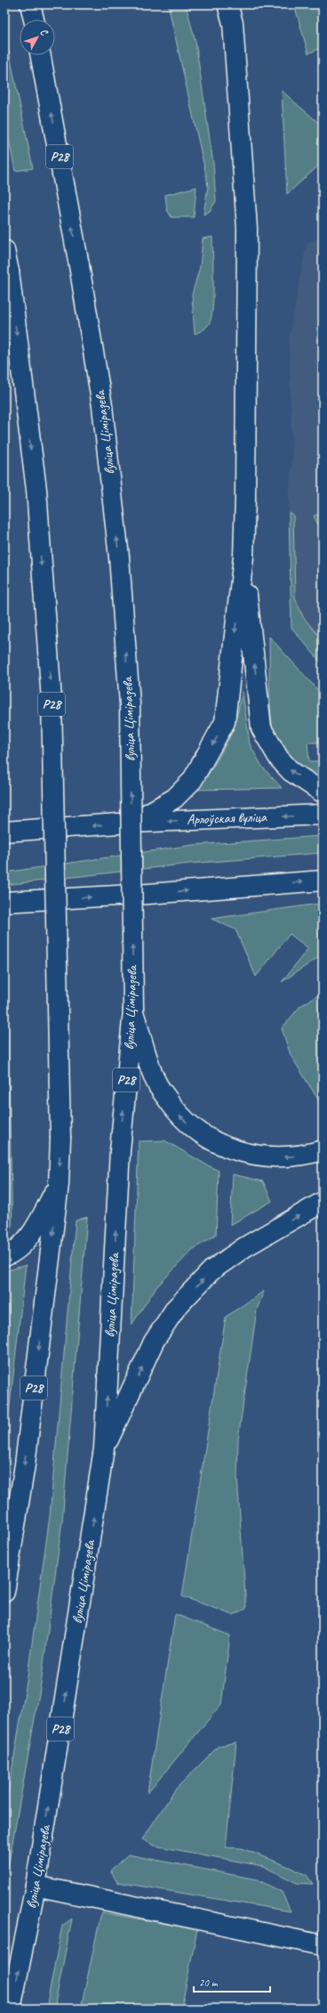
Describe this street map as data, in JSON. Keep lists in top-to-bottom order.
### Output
{
  "streets": {
    "main road": ["Р28", "вуліца Ціміразева", "Арлоўская вуліца"]
  },
  "scale_bar": "20 m",
  "north": "top right"
}
